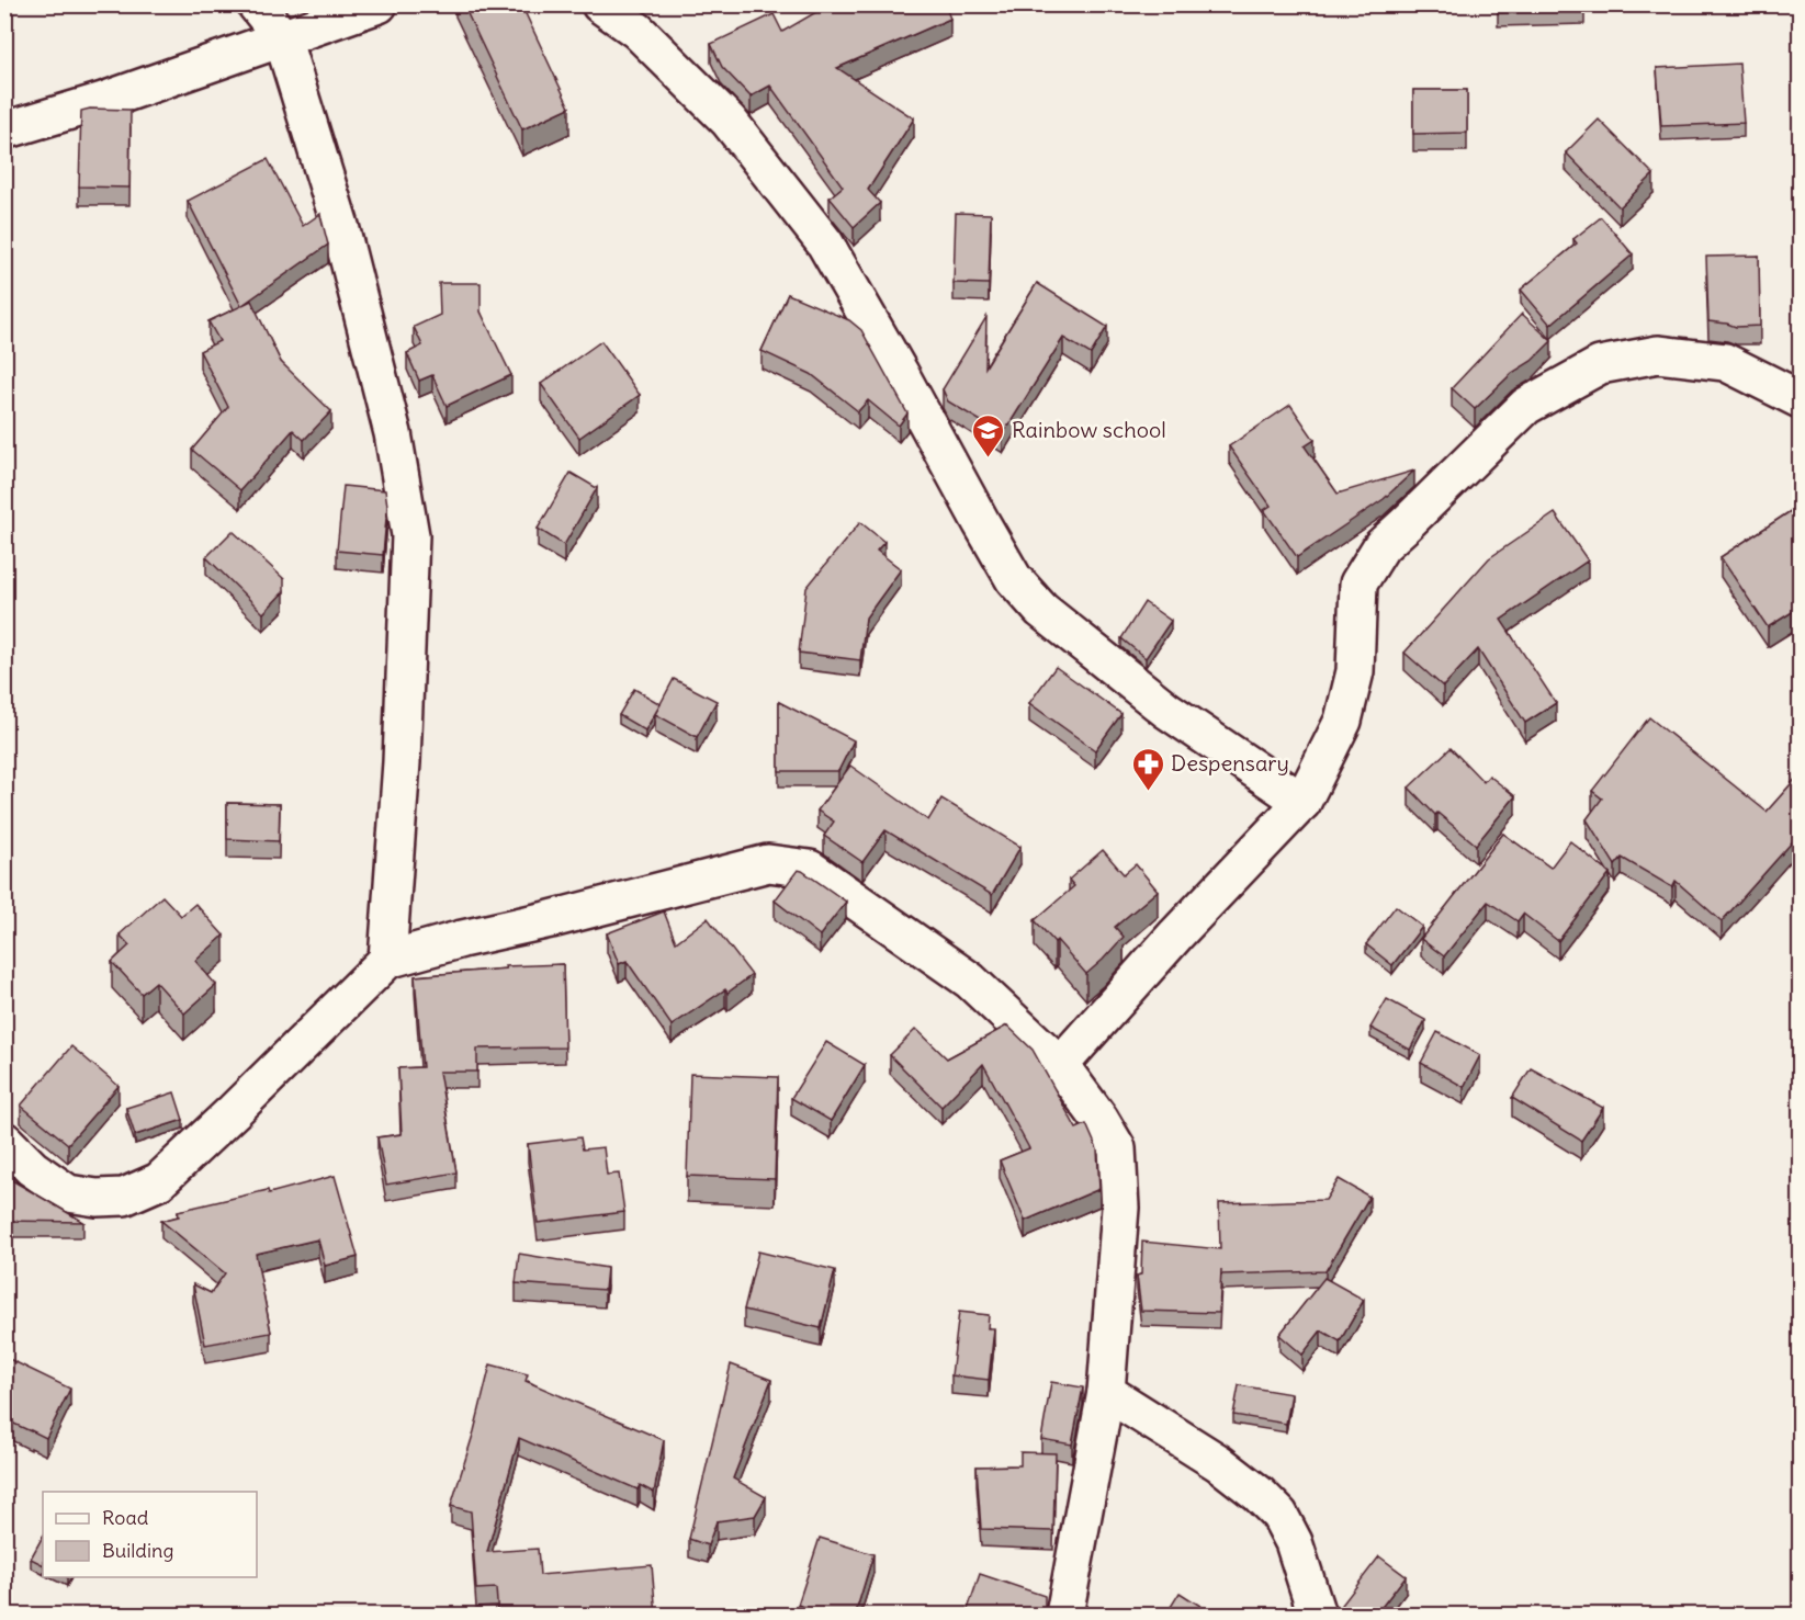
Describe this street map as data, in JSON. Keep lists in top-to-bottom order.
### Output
{
  "places": {
    "school or university": ["Rainbow school"],
    "pharmacy": ["Despensary"]
  },
  "legend": ["Road", "Building"]
}
